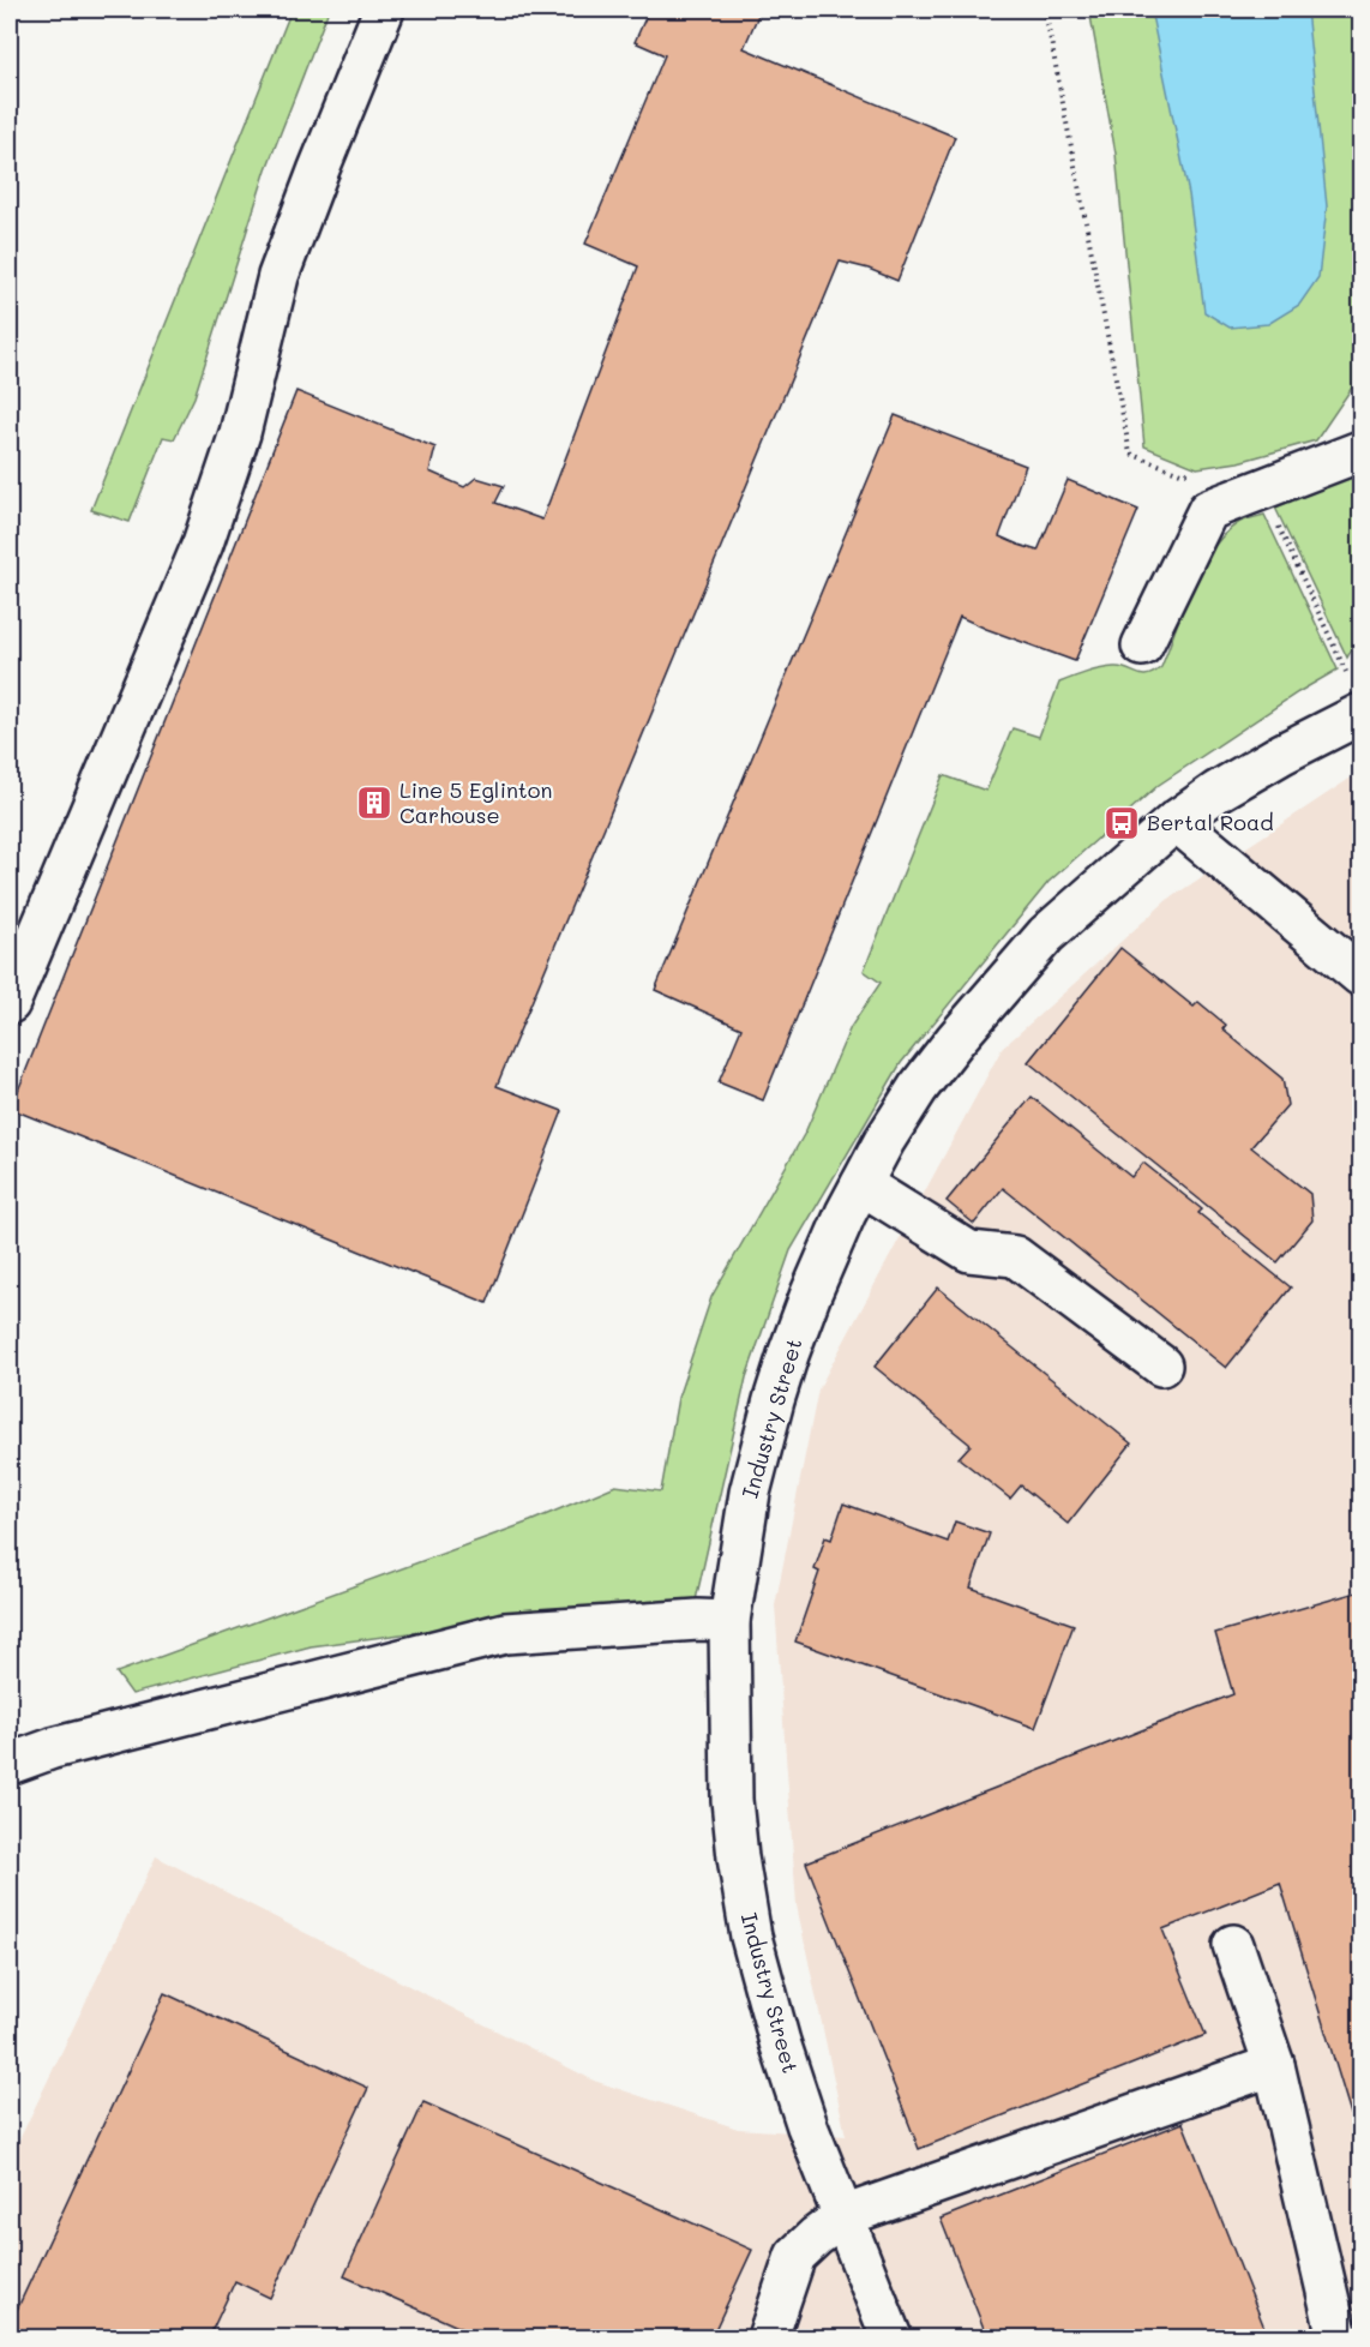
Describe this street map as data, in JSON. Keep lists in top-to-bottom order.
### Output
{
  "streets": {
    "street": ["Industry Street"]
  },
  "places": {
    "building": ["Line 5 Eglinton Carhouse"],
    "bus stop": ["Bertal Road"]
  }
}
